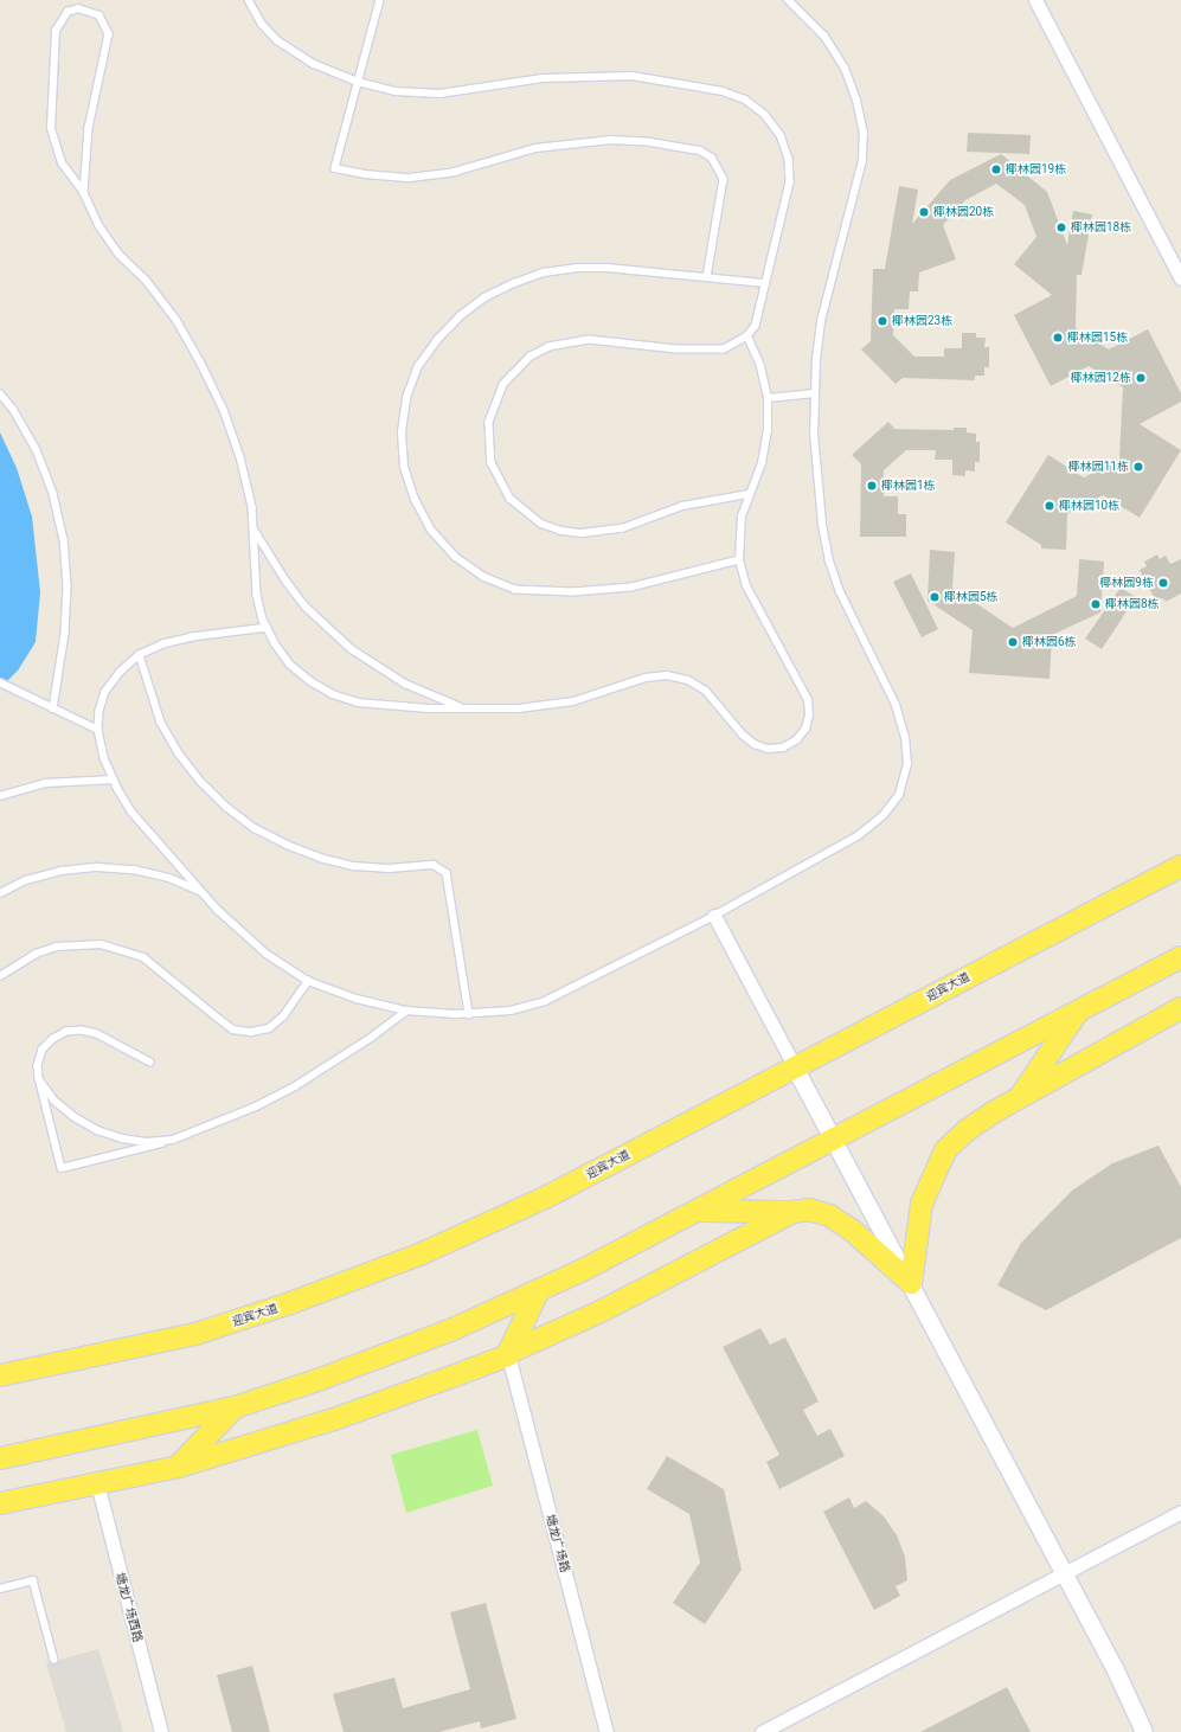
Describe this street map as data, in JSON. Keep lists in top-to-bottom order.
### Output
{
  "streets": {
    "main road": ["迎宾大道"],
    "street": ["塘龙广场路", "塘龙广场西路"]
  },
  "places": [
    "椰林园19栋",
    "椰林园20栋",
    "椰林园18栋",
    "椰林园23栋",
    "椰林园15栋",
    "椰林园12栋",
    "椰林园11栋",
    "椰林园1栋",
    "椰林园10栋",
    "椰林园9栋",
    "椰林园5栋",
    "椰林园8栋",
    "椰林园6栋"
  ]
}
